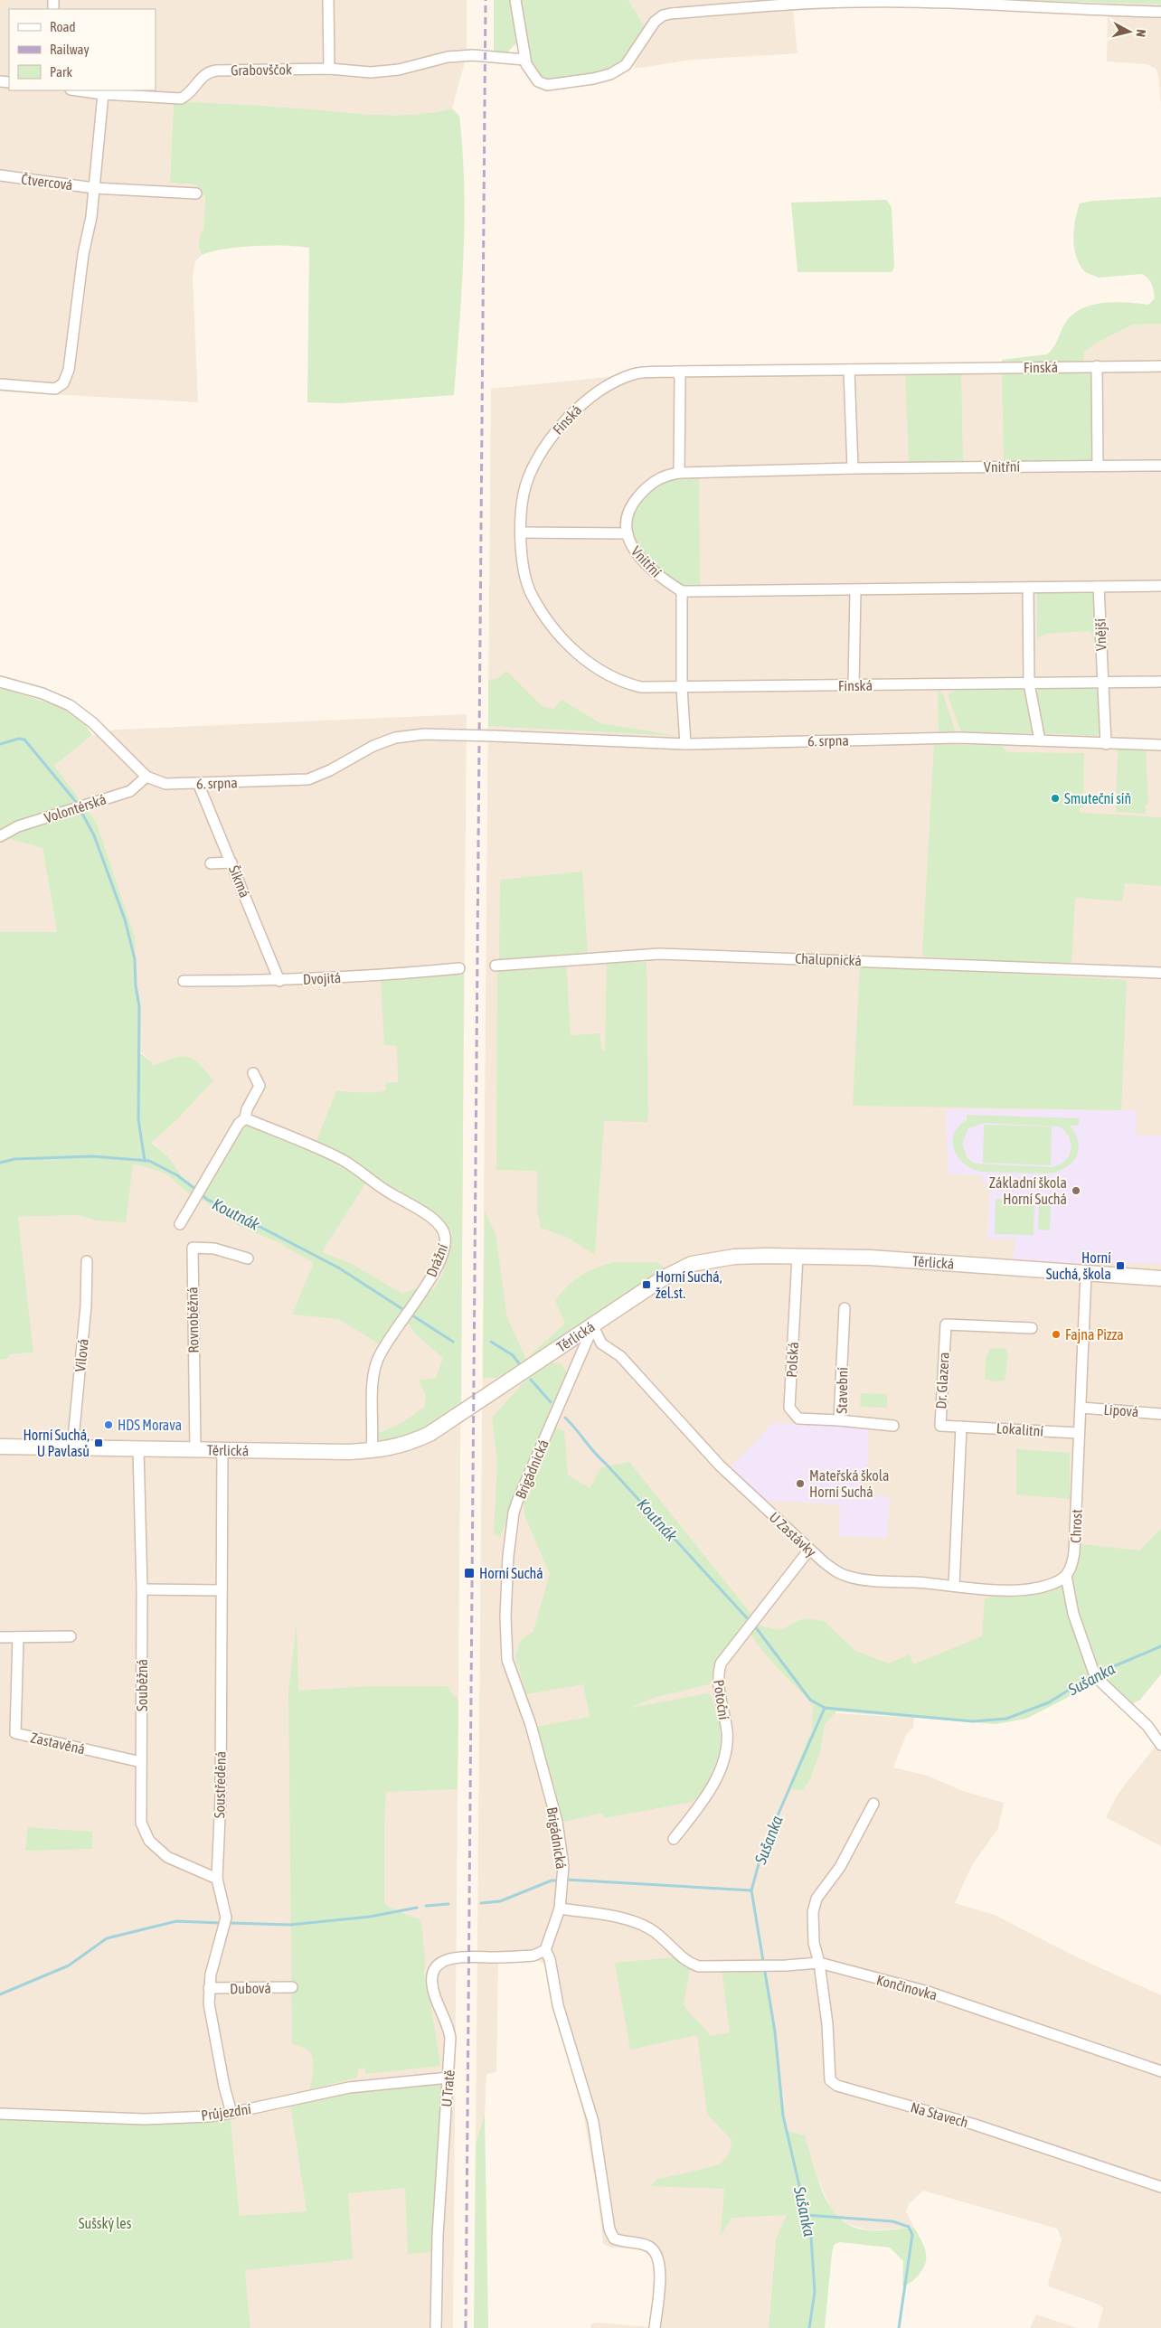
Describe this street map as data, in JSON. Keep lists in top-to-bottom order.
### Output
{
  "streets": {
    "main road": ["Těrlická"],
    "street": [
      "Grabovščok",
      "Čtvercová",
      "Finská",
      "Vnitřní",
      "Vnější",
      "6. srpna",
      "Volontérská",
      "Šikmá",
      "Chalupnická",
      "Dvojitá",
      "Drážní",
      "Rovnoběžná",
      "Vilová",
      "Polská",
      "Dr. Glazera",
      "Stavební",
      "Lipová",
      "Lokalitní",
      "Brigádnická",
      "Chrost",
      "U Zastávky",
      "Souběžná",
      "Potoční",
      "Zastavěná",
      "Soustředěná",
      "Končinovka",
      "Dubová",
      "U Tratě",
      "Průjezdní",
      "Na Stavech"
    ]
  },
  "crossings": [
    ["Vnější", "6. srpna"],
    ["6. srpna", "Volontérská"],
    ["6. srpna", "Šikmá"],
    ["Šikmá", "Dvojitá"],
    ["Drážní", "Těrlická"],
    ["Těrlická", "Rovnoběžná"],
    ["Těrlická", "Vilová"],
    ["Těrlická", "Polská"],
    ["Těrlická", "Brigádnická"],
    ["Těrlická", "Chrost"],
    ["Těrlická", "U Zastávky"],
    ["Těrlická", "Souběžná"],
    ["Těrlická", "Soustředěná"],
    ["Polská", "Stavební"],
    ["Dr. Glazera", "Lokalitní"],
    ["Dr. Glazera", "U Zastávky"],
    ["Lipová", "Chrost"],
    ["Lokalitní", "Chrost"],
    ["Brigádnická", "U Zastávky"],
    ["Brigádnická", "Končinovka"],
    ["Brigádnická", "U Tratě"],
    ["Chrost", "U Zastávky"],
    ["U Zastávky", "Potoční"],
    ["Souběžná", "Zastavěná"],
    ["Souběžná", "Soustředěná"],
    ["Soustředěná", "Dubová"],
    ["Soustředěná", "Průjezdní"],
    ["Končinovka", "Na Stavech"],
    ["U Tratě", "Průjezdní"]
  ],
  "water": ["Koutnák", "Sušanka"],
  "parks": ["Sušský les"],
  "places": {
    "other": [
      "Smuteční síň",
      "Základní škola Horní Suchá",
      "Fajna Pizza",
      "HDS Morava",
      "Mateřská škola Horní Suchá"
    ],
    "transit": [
      "Horní Suchá, škola",
      "Horní Suchá, žel.st.",
      "Horní Suchá, U Pavlasů",
      "Horní Suchá"
    ]
  },
  "legend": ["Road", "Railway", "Park"],
  "north": "right"
}
